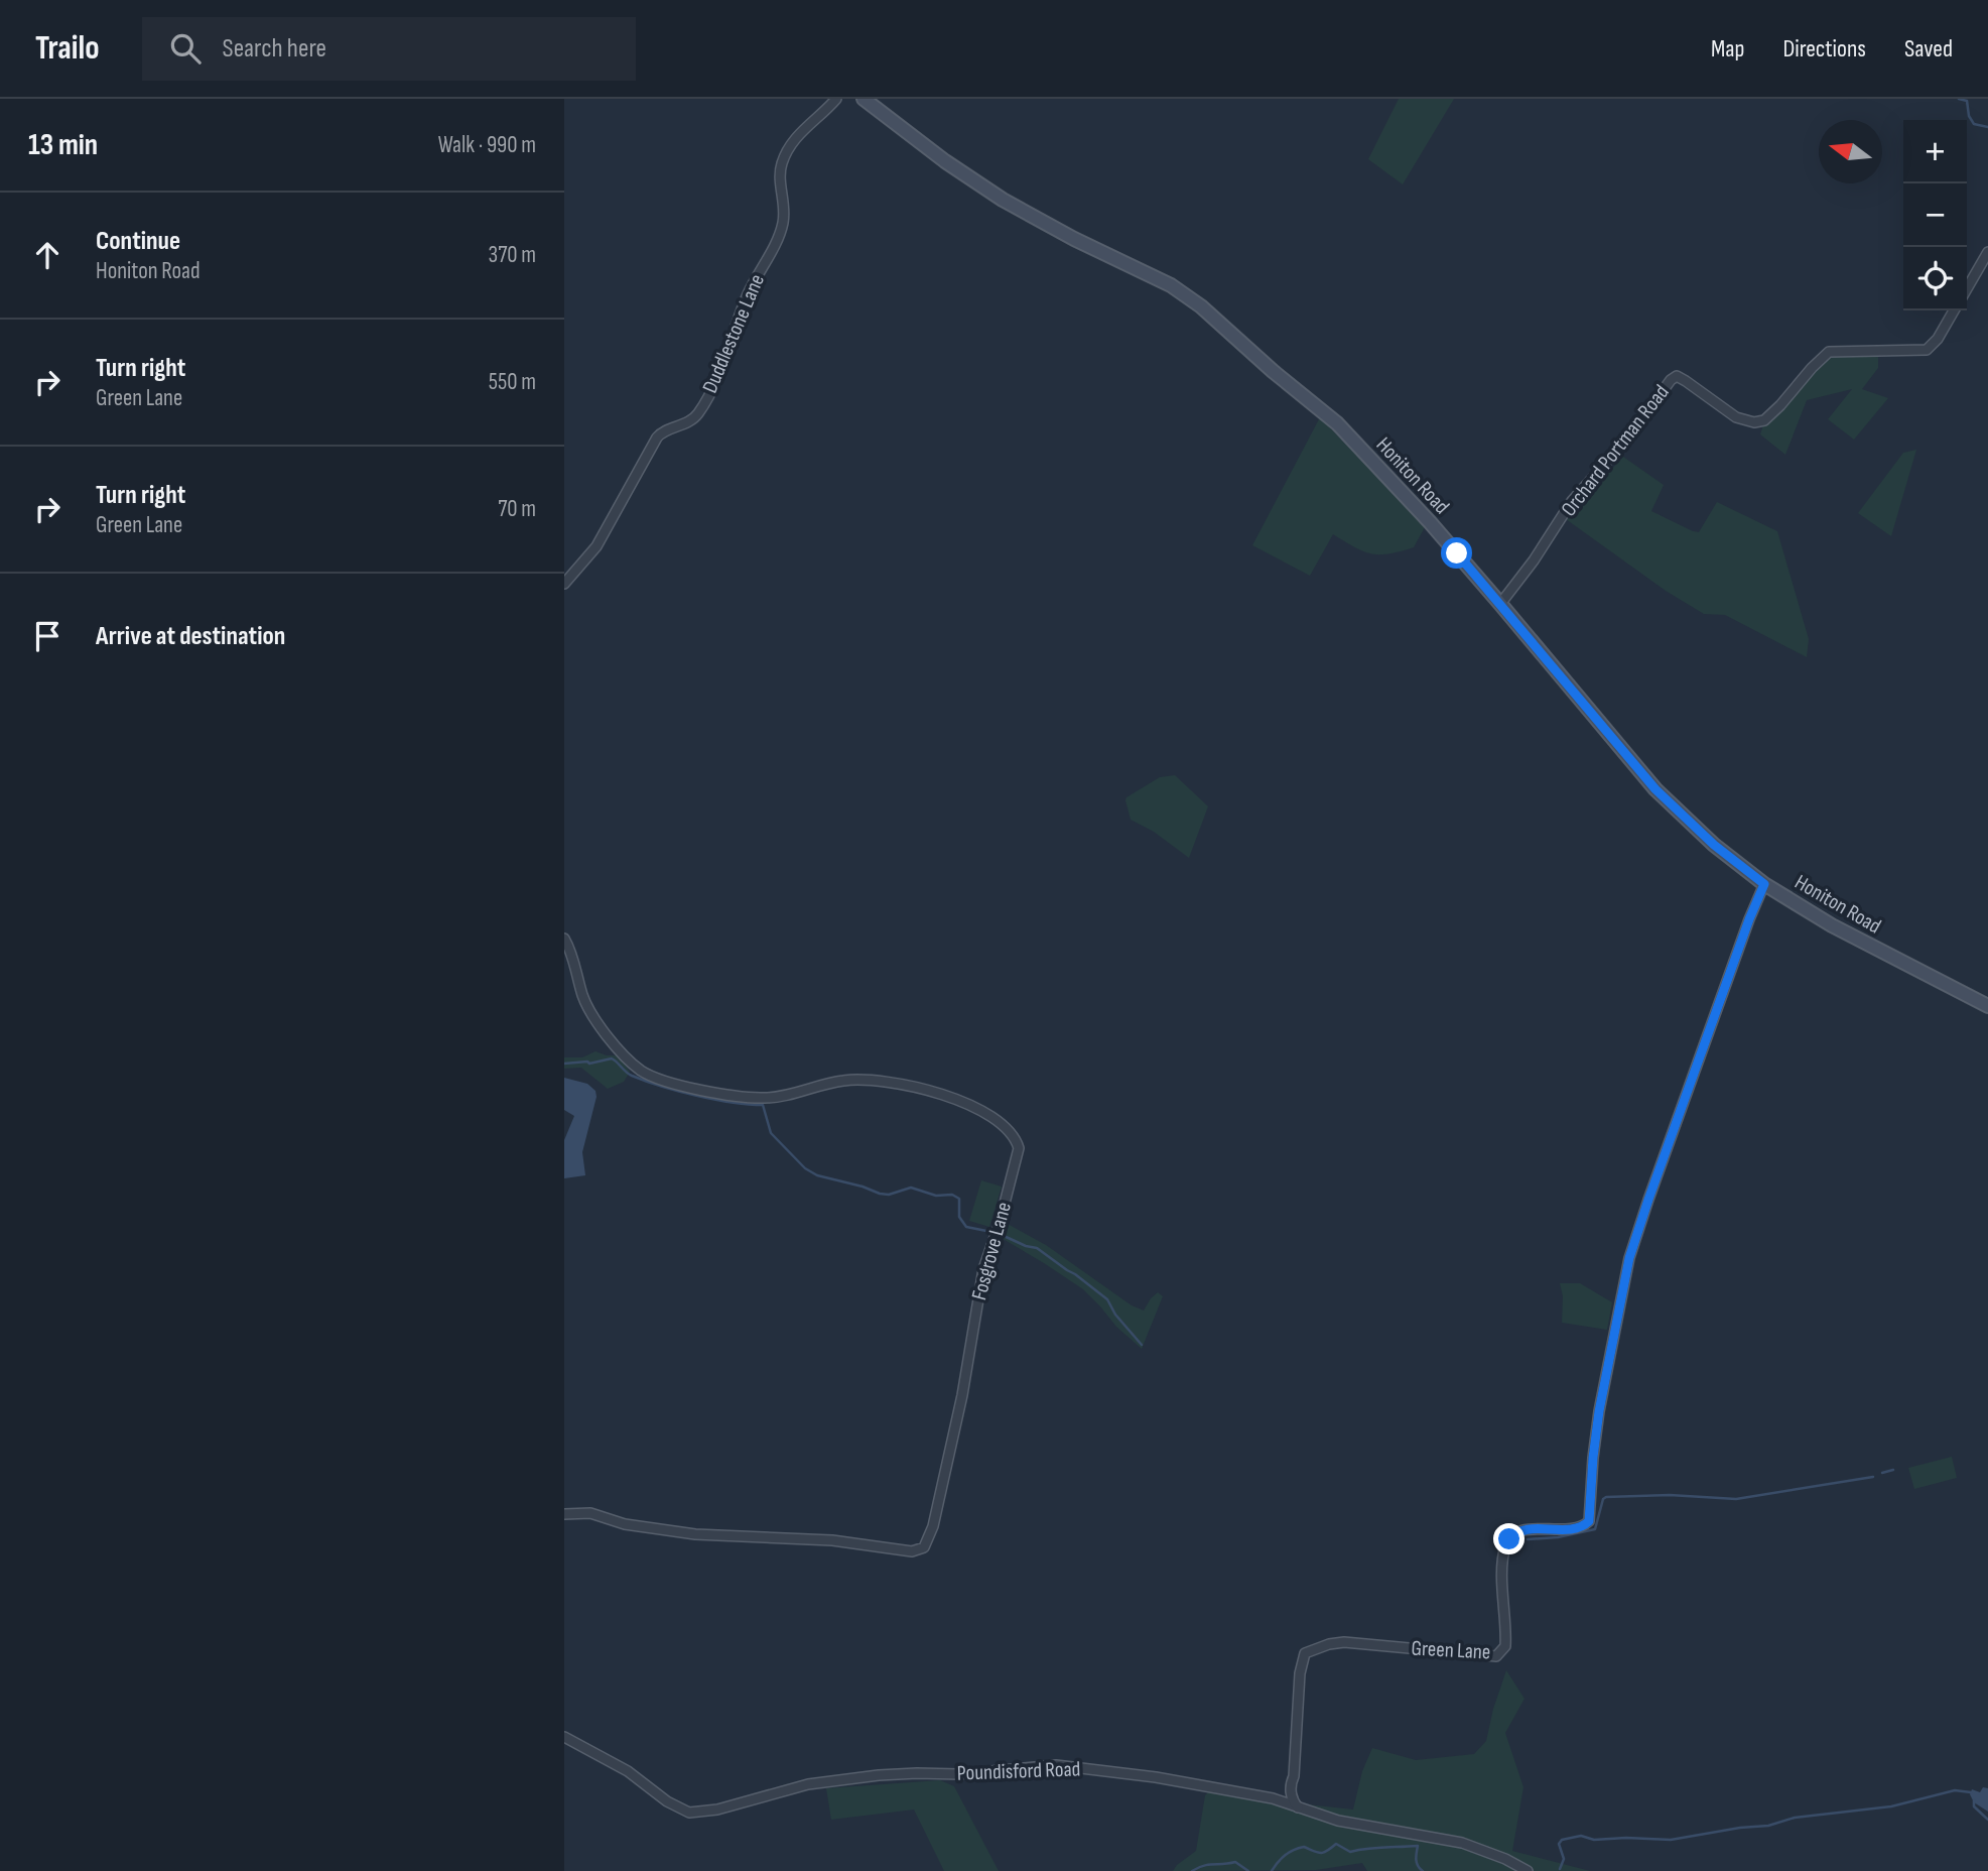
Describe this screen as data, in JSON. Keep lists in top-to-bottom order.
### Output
{
  "streets": {
    "main road": ["Honiton Road"],
    "street": [
      "Duddlestone Lane",
      "Orchard Portman Road",
      "Fosgrove Lane",
      "Green Lane",
      "Poundisford Road"
    ]
  },
  "crossings": [
    ["Orchard Portman Road", "Honiton Road"],
    ["Honiton Road", "Green Lane"]
  ],
  "north": "left",
  "page": {
    "header": "Trailo",
    "search": "Search here",
    "nav": ["Map", "Directions", "Saved"],
    "heading": ["13 min", "Walk · 990 m"],
    "map_buttons": ["+", "−"],
    "list": [
      ["Continue", "Honiton Road", "370 m"],
      ["Turn right", "Green Lane", "550 m"],
      ["Turn right", "Green Lane", "70 m"],
      "Arrive at destination"
    ]
  }
}
